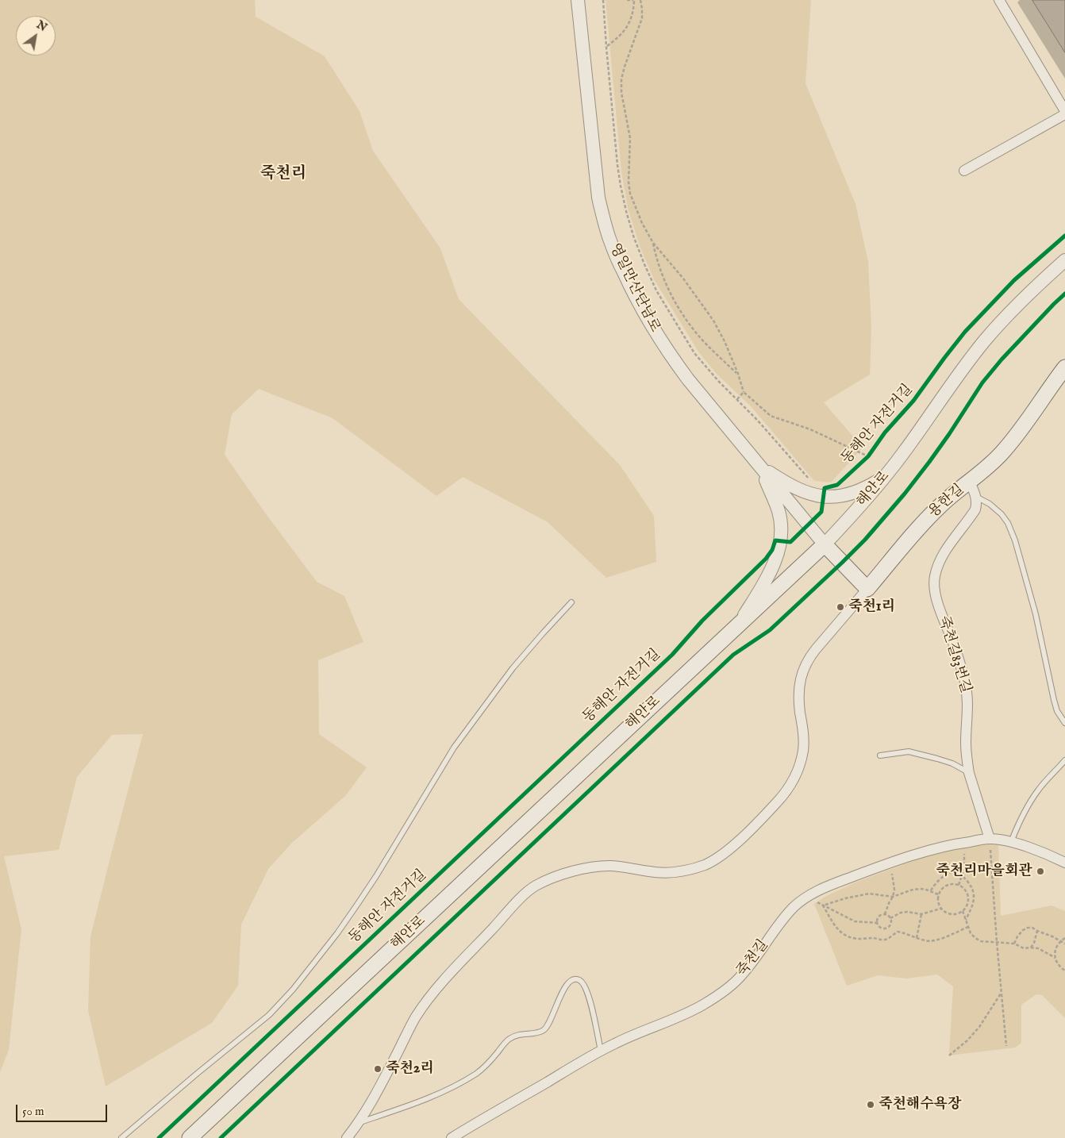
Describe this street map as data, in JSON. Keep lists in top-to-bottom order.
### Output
{
  "streets": {
    "main road": ["해안로", "용한길"],
    "street": ["영일만산단남로", "죽천길83번길", "죽천길"],
    "cycle path": ["동해안 자전거길"]
  },
  "crossings": [
    ["영일만산단남로", "해안로"],
    ["죽천길83번길", "죽천길"]
  ],
  "districts": ["죽천리"],
  "places": [
    "죽천1리",
    "죽천리마을회관",
    "죽천2리",
    "죽천해수욕장"
  ],
  "scale_bar": "50 m",
  "north": "top right"
}
